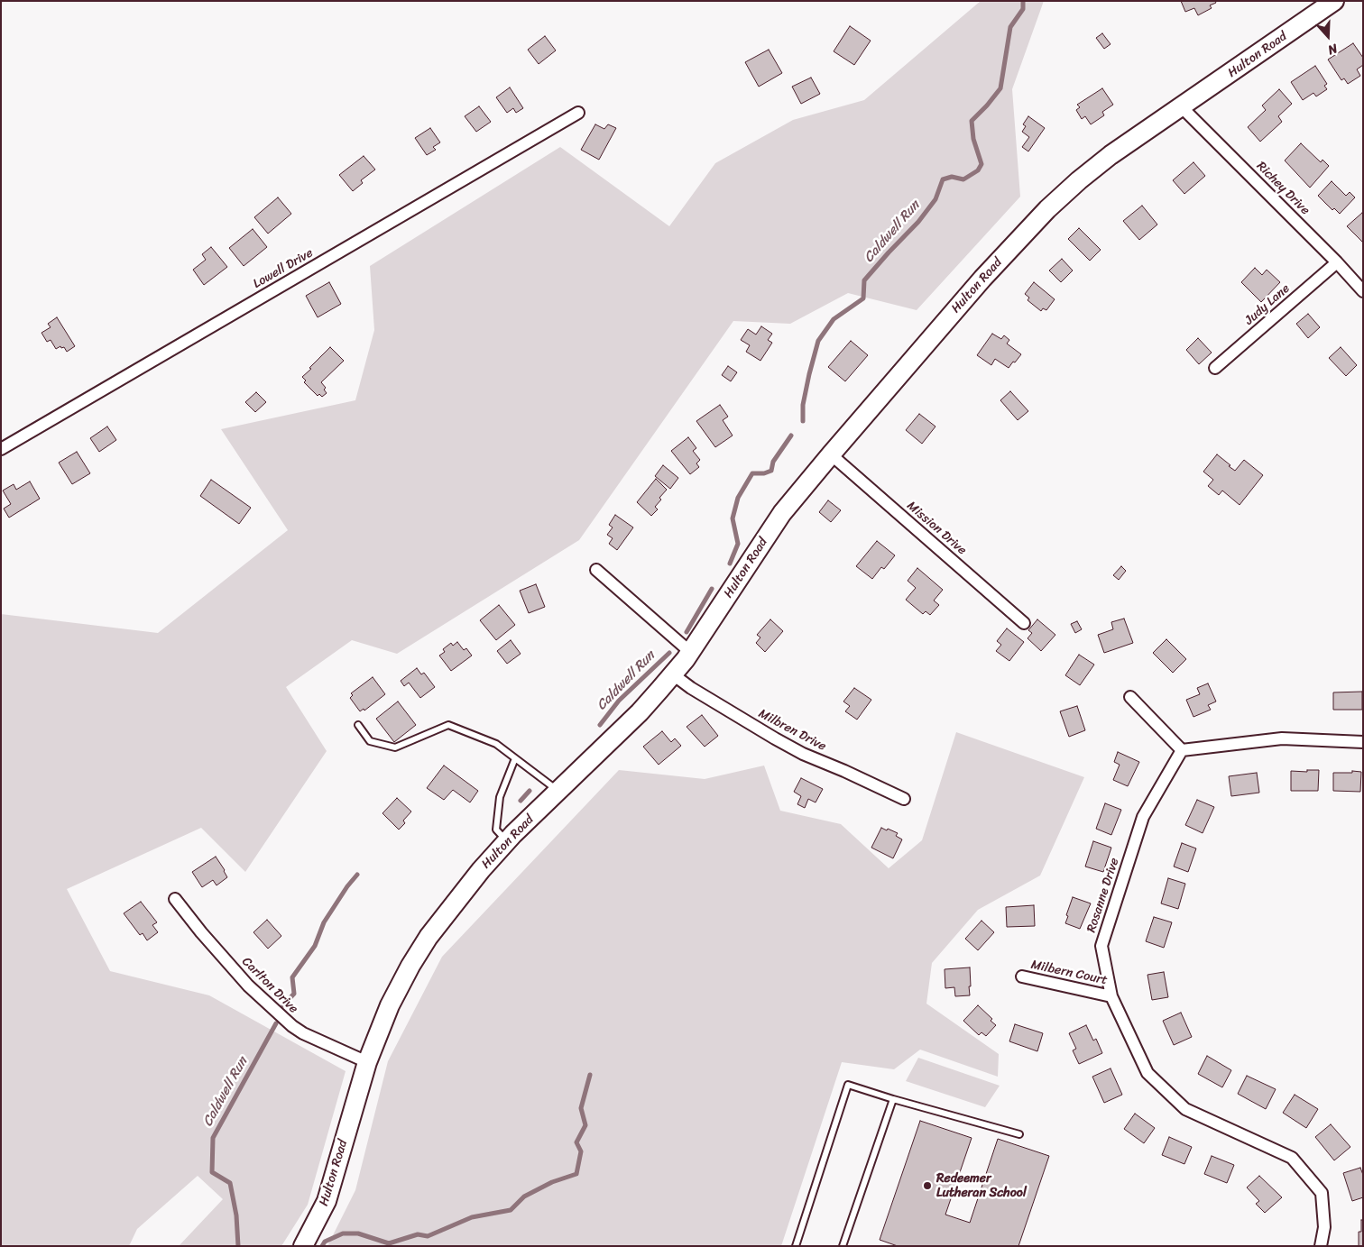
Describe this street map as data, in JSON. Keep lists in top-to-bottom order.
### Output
{
  "streets": {
    "main road": ["Hulton Road"],
    "street": [
      "Richey Drive",
      "Lowell Drive",
      "Judy Lane",
      "Mission Drive",
      "Milbren Drive",
      "Rosanne Drive",
      "Milbern Court",
      "Carlton Drive"
    ]
  },
  "crossings": [
    ["Hulton Road", "Richey Drive"],
    ["Hulton Road", "Mission Drive"],
    ["Hulton Road", "Milbren Drive"],
    ["Hulton Road", "Carlton Drive"],
    ["Richey Drive", "Judy Lane"],
    ["Rosanne Drive", "Milbern Court"]
  ],
  "water": ["Caldwell Run"],
  "places": ["Redeemer Lutheran School"],
  "north": "bottom"
}
